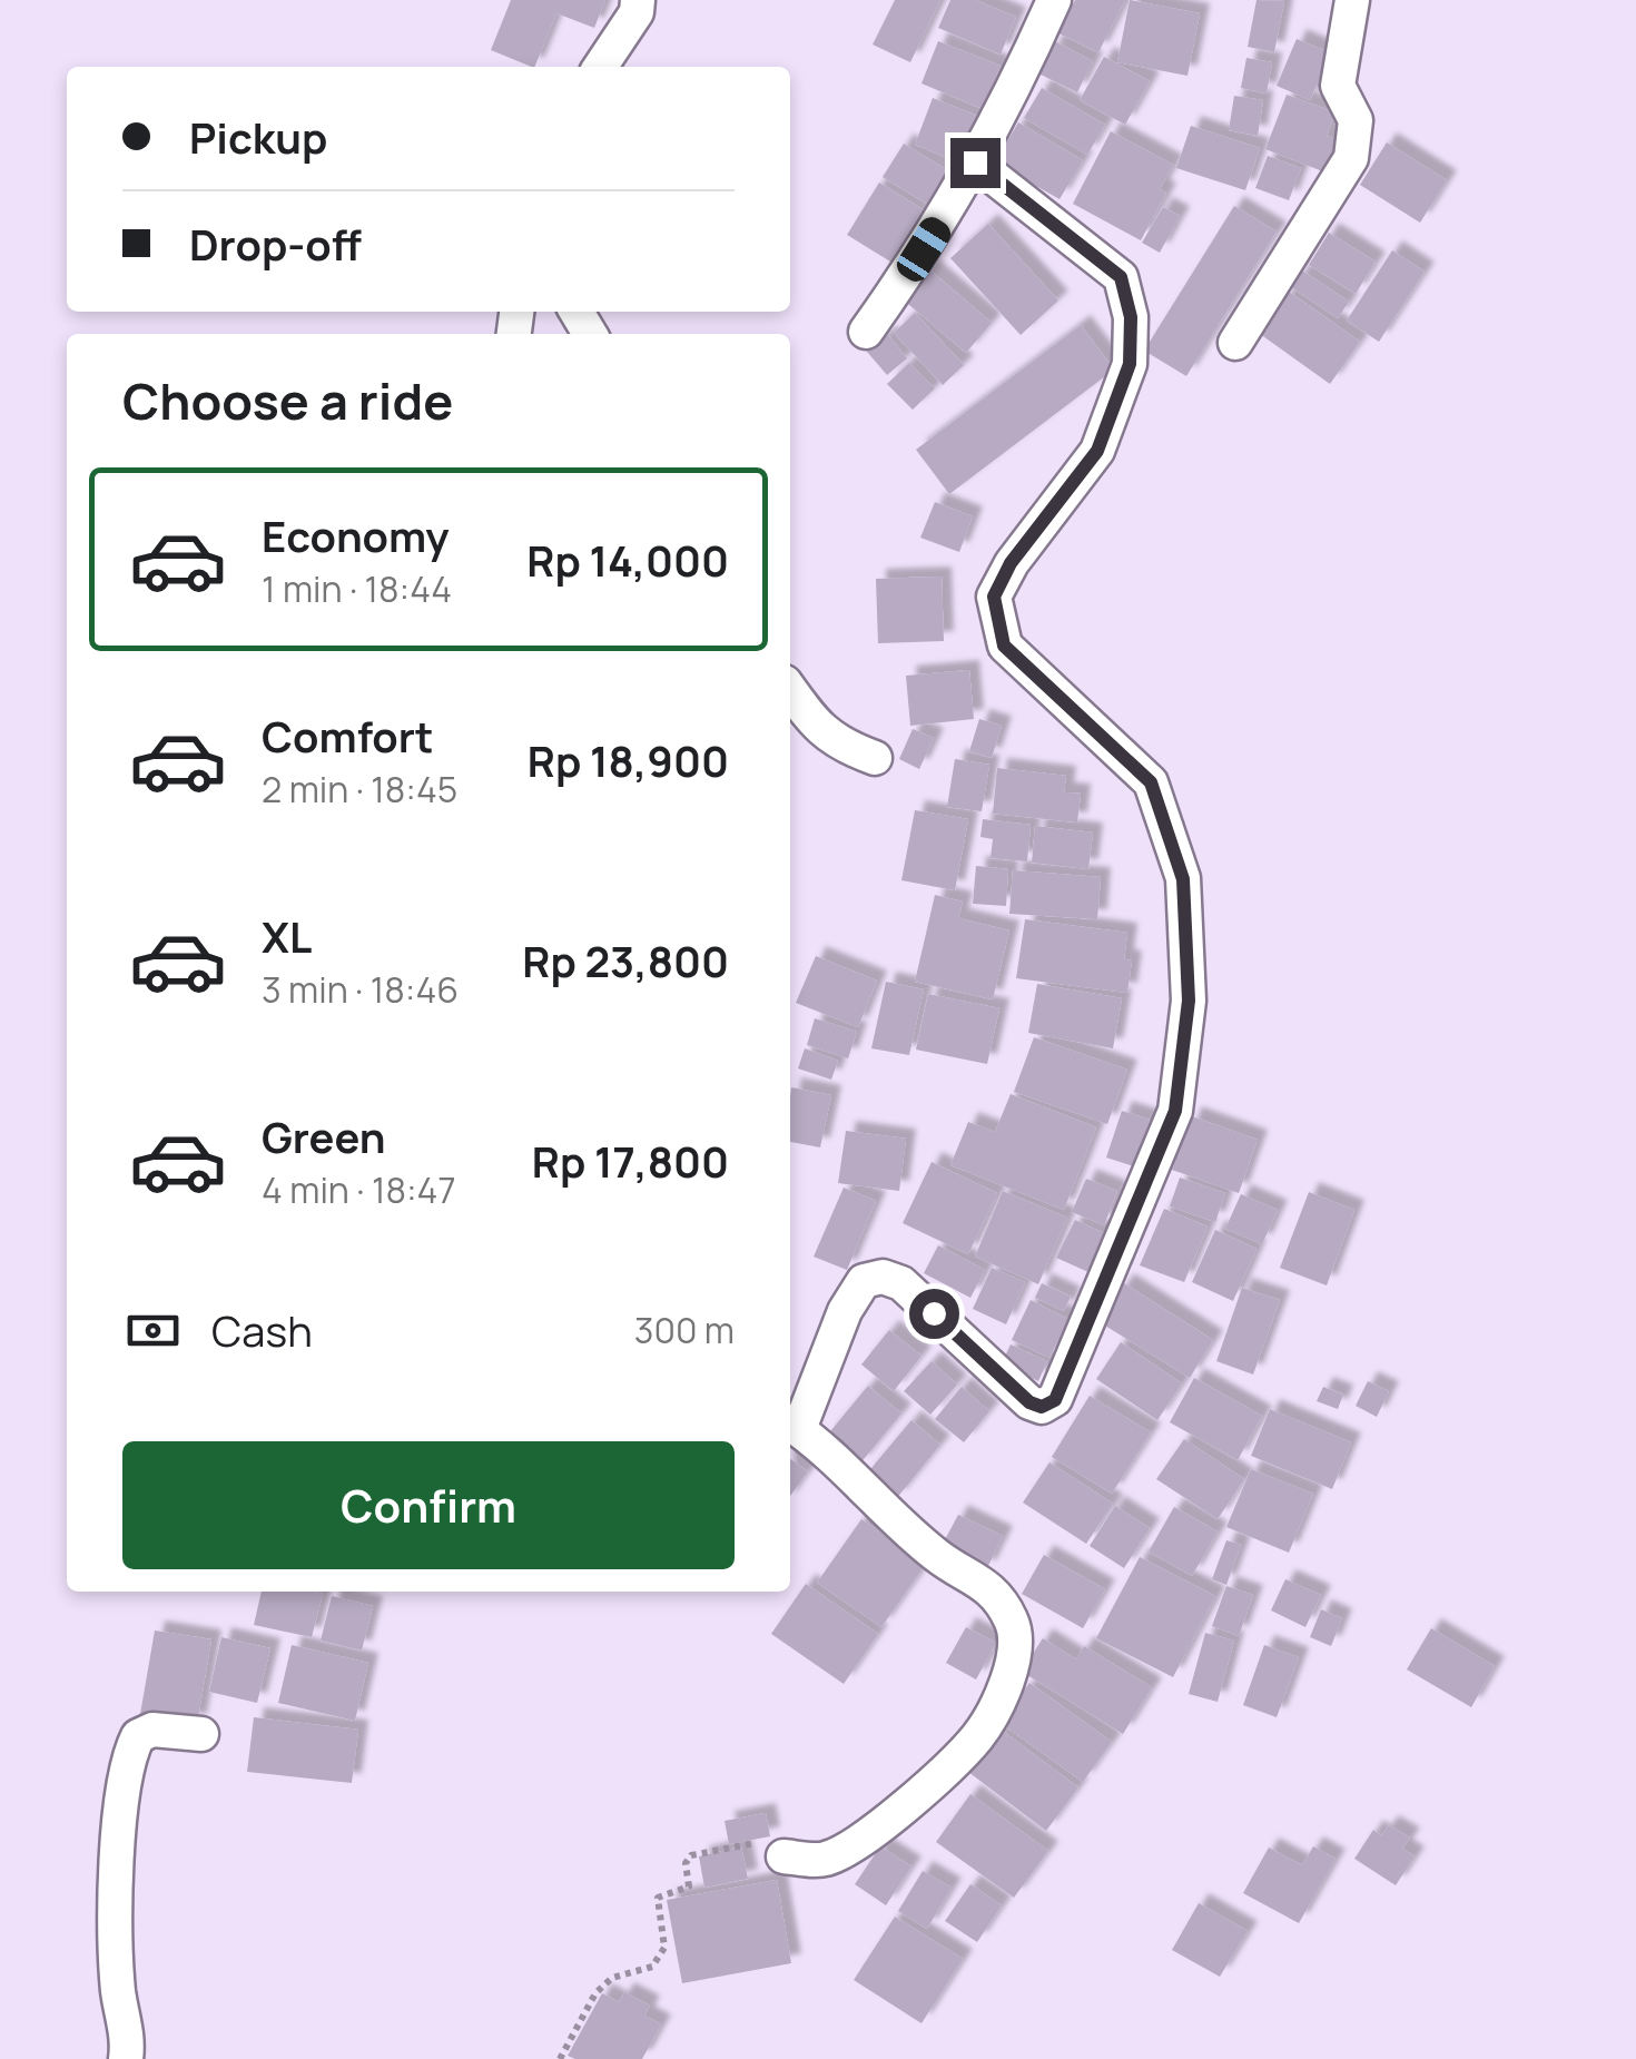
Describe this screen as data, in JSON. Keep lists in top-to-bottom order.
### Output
{
  "page": {
    "banner": ["Pickup", "Drop-off"],
    "heading": "Choose a ride",
    "list": [
      {
        "name": "Economy",
        "note": "1 min · 18:44",
        "value": "Rp 14,000"
      },
      {
        "name": "Comfort",
        "note": "2 min · 18:45",
        "value": "Rp 18,900"
      },
      {
        "name": "XL",
        "note": "3 min · 18:46",
        "value": "Rp 23,800"
      },
      {
        "name": "Green",
        "note": "4 min · 18:47",
        "value": "Rp 17,800"
      }
    ],
    "pay": ["Cash", "300 m"],
    "buttons": "Confirm"
  }
}
